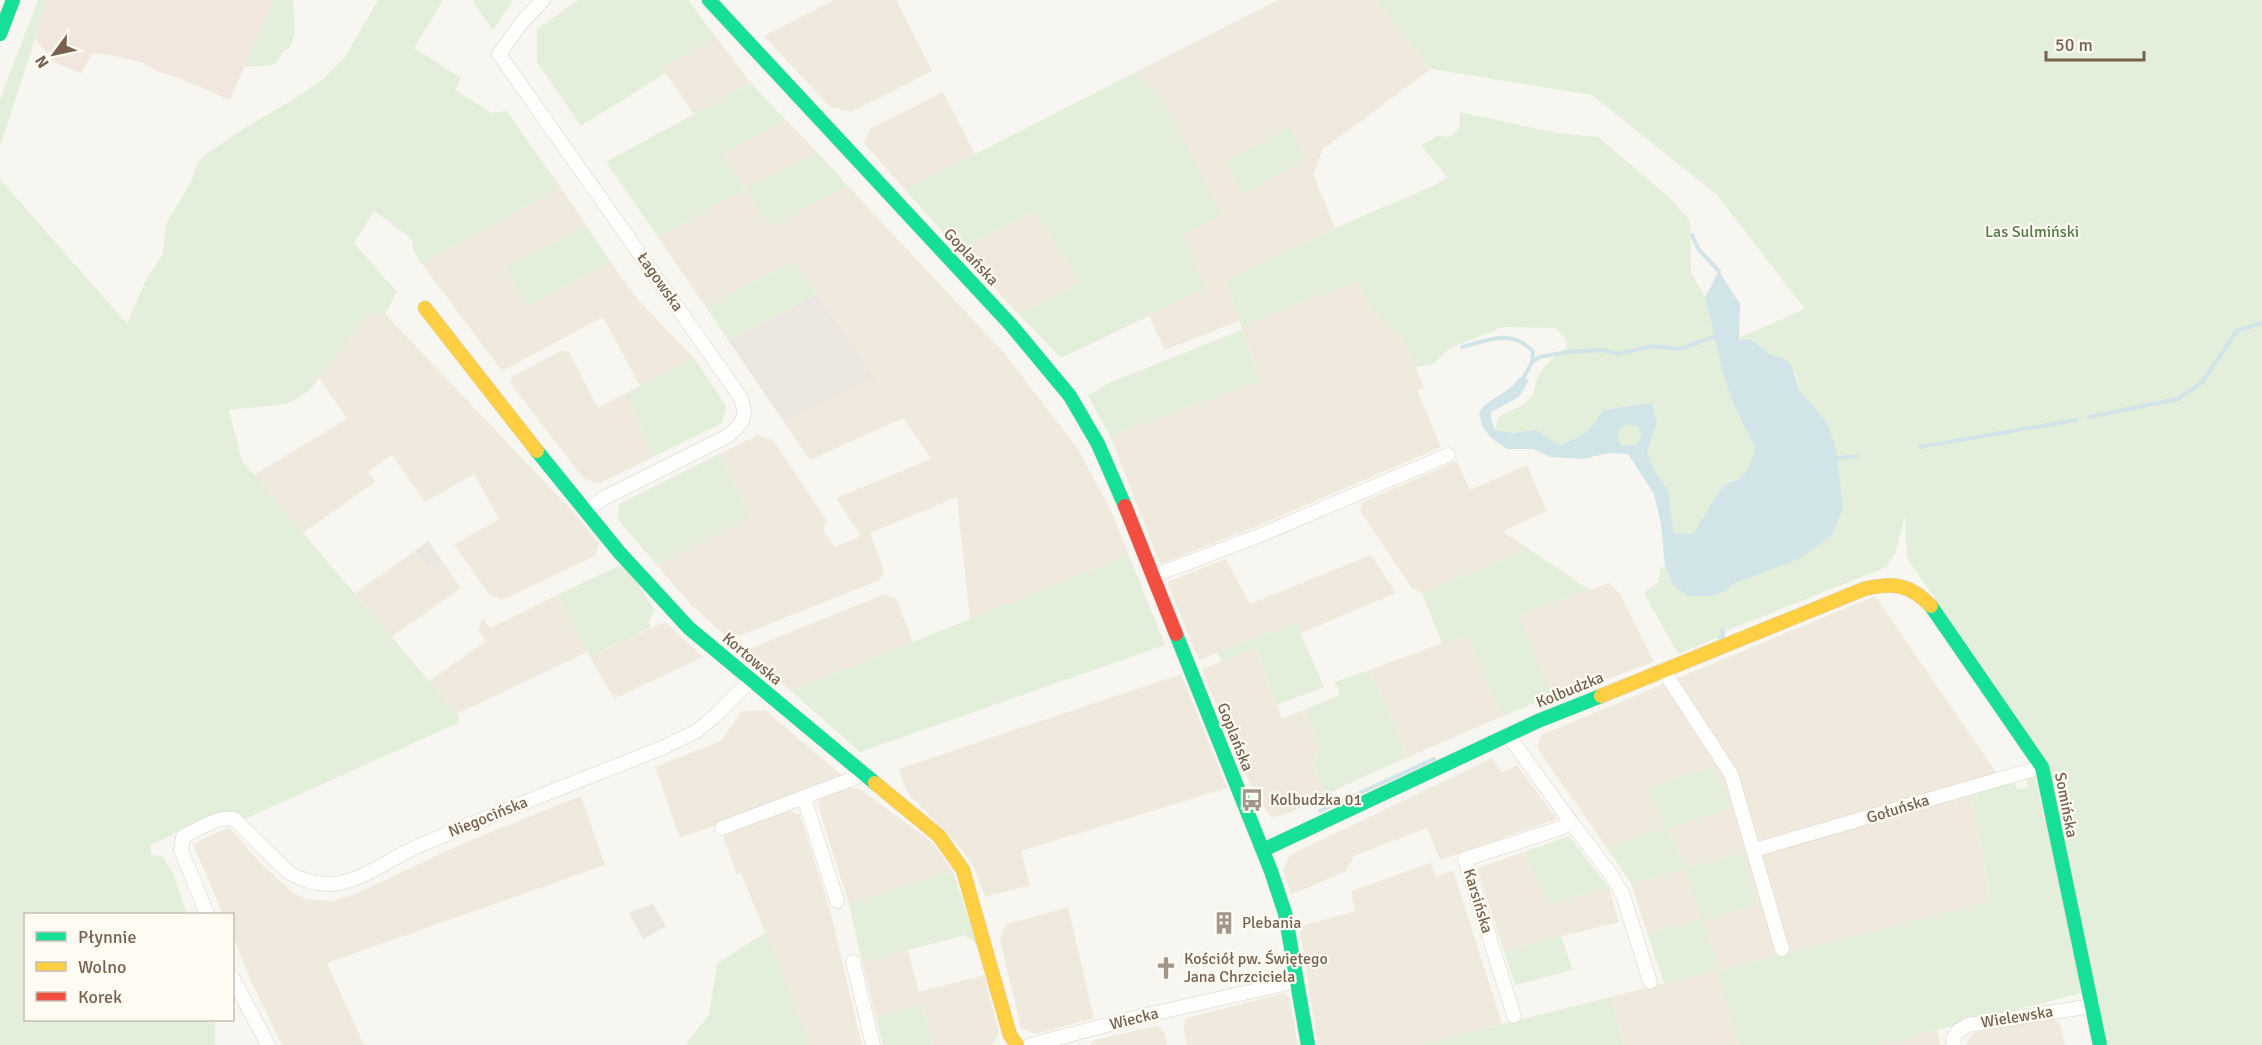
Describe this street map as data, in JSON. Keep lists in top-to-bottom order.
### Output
{
  "streets": {
    "main road": [
      "Goplańska",
      "Kortowska",
      "Kolbudzka",
      "Somińska"
    ],
    "street": [
      "Łagowska",
      "Gołuńska",
      "Niegocińska",
      "Karsińska",
      "Wielewska",
      "Wiecka"
    ]
  },
  "crossings": [
    ["Goplańska", "Kolbudzka"],
    ["Goplańska", "Wiecka"],
    ["Łagowska", "Kortowska"],
    ["Kortowska", "Niegocińska"],
    ["Kolbudzka", "Somińska"],
    ["Somińska", "Gołuńska"],
    ["Somińska", "Wielewska"]
  ],
  "parks": ["Las Sulmiński"],
  "places": {
    "bus stop": ["Kolbudzka 01"],
    "building": ["Plebania"],
    "church": ["Kościół pw. Świętego Jana Chrzciciela"]
  },
  "legend": ["Płynnie", "Wolno", "Korek"],
  "scale_bar": "50 m",
  "north": "bottom left"
}
